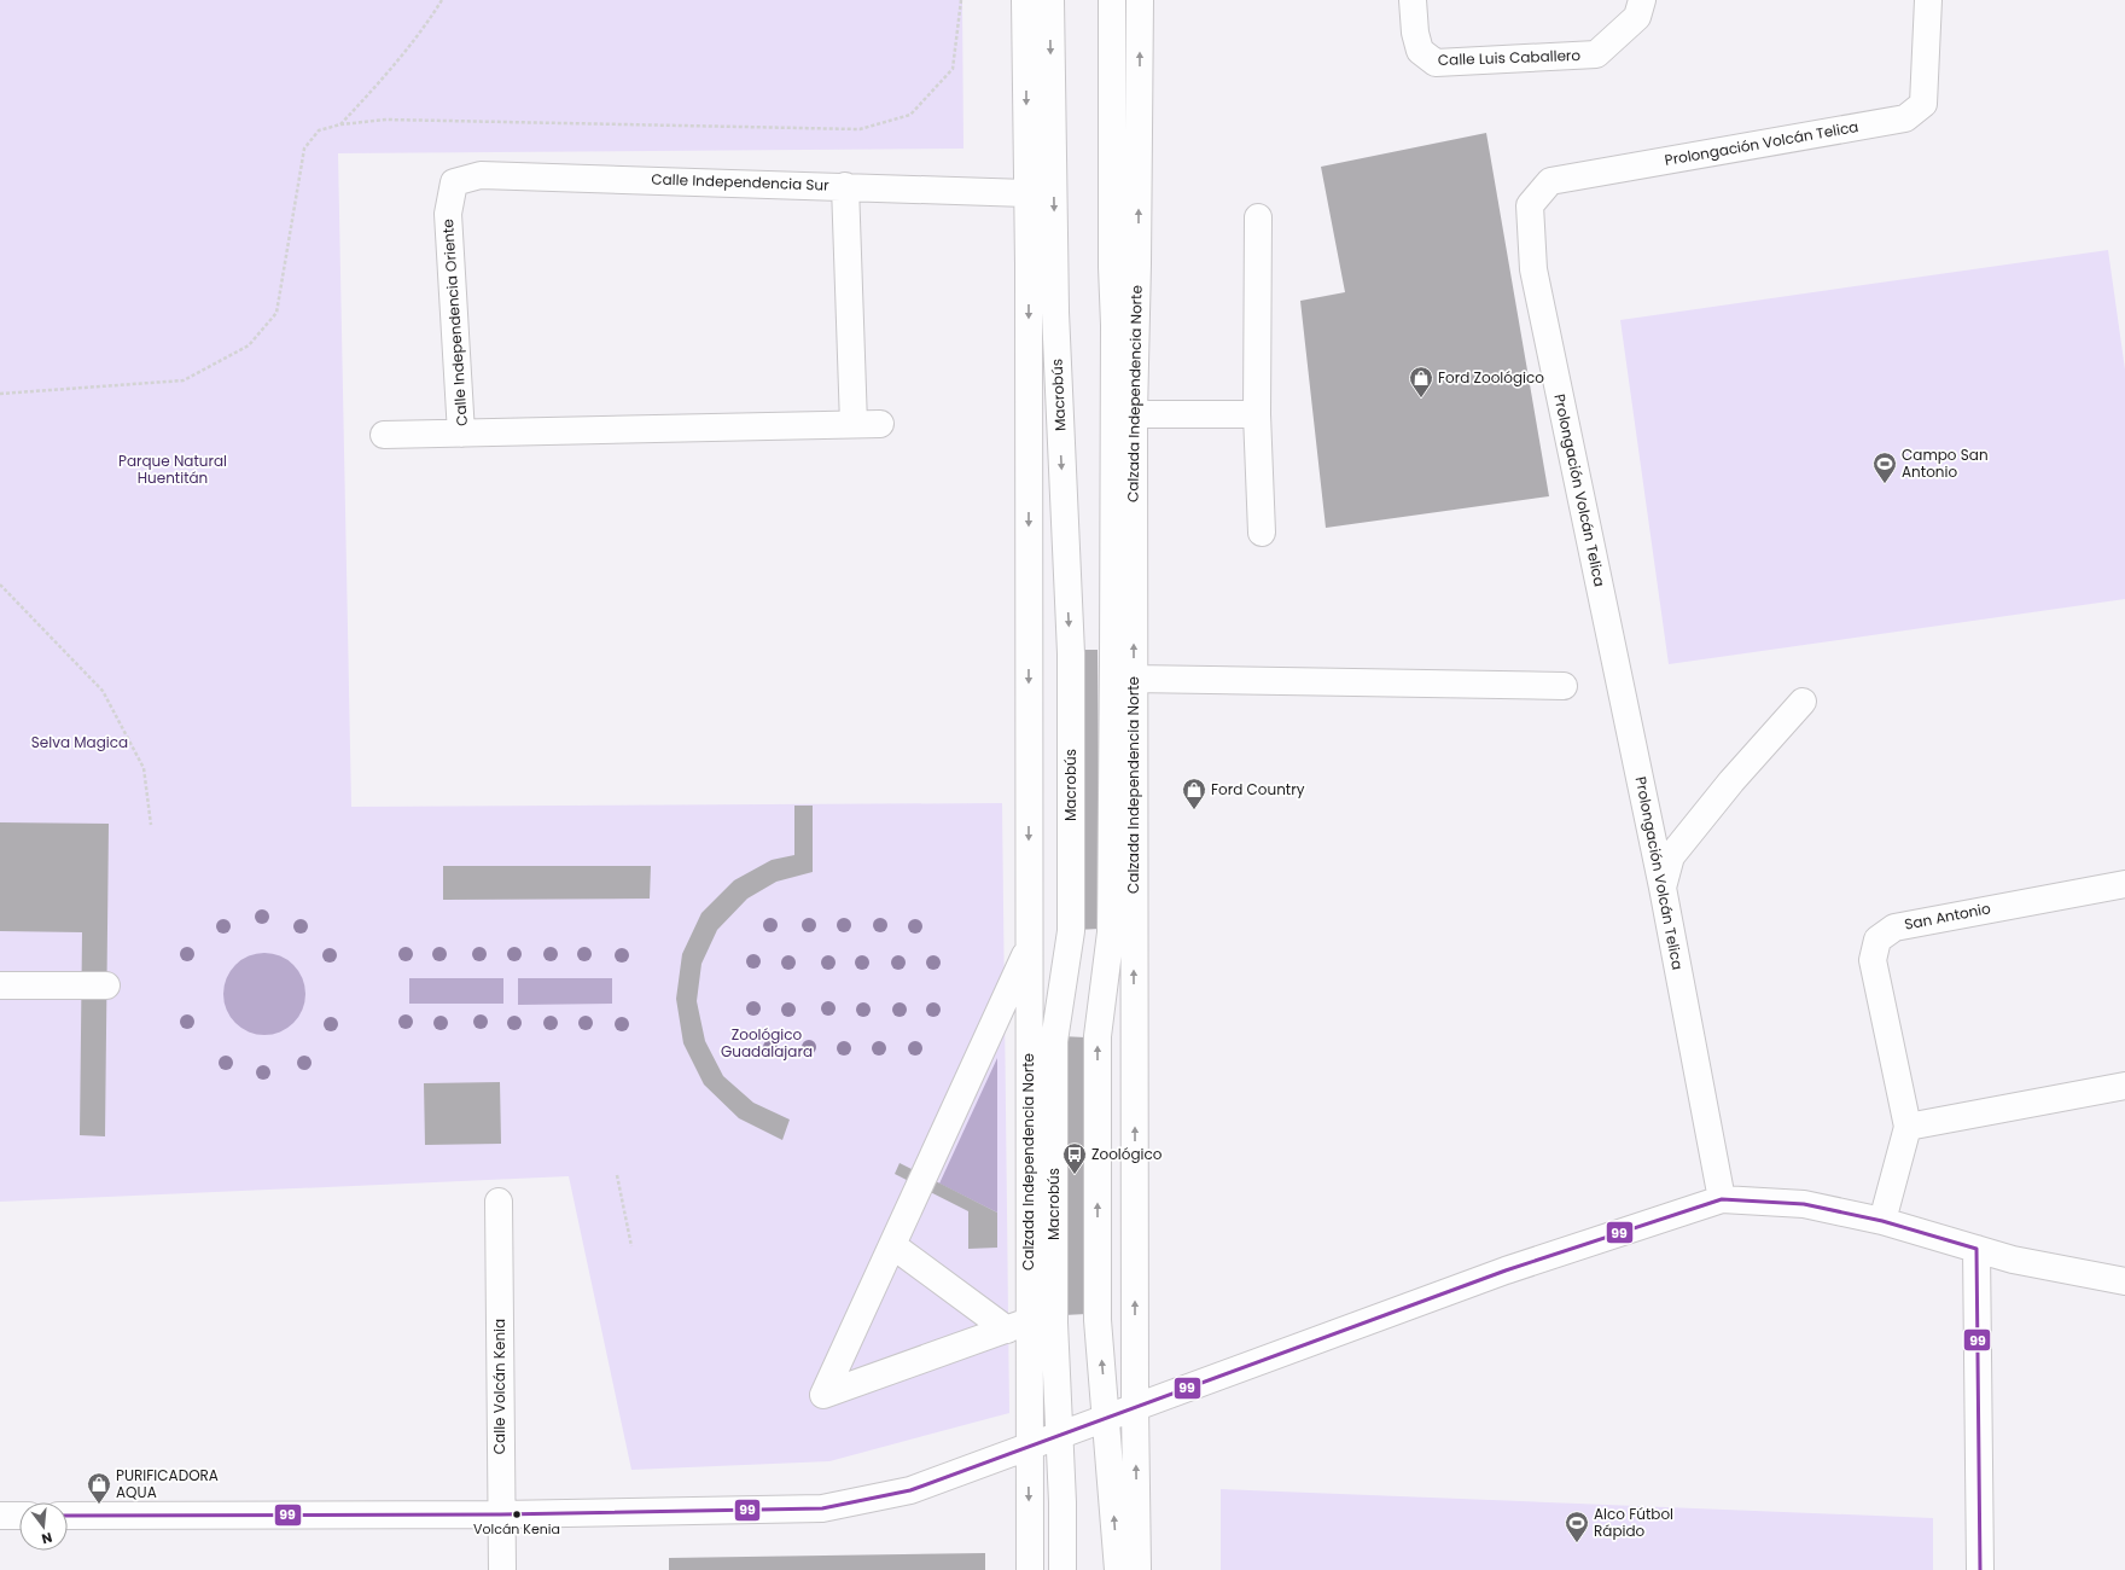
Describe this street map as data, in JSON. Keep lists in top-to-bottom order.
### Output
{
  "streets": {
    "street": [
      "Calle Luis Caballero",
      "Prolongación Volcán Telica",
      "Calle Independencia Sur",
      "Calle Independencia Oriente",
      "Calzada Independencia Norte",
      "Macrobús",
      "San Antonio",
      "Calle Volcán Kenia"
    ]
  },
  "crossings": [
    ["Calle Independencia Sur", "Calle Independencia Oriente"],
    ["Calle Independencia Sur", "Calzada Independencia Norte"]
  ],
  "parks": ["Parque Natural Huentitán", "Selva Magica", "Zoológico Guadalajara"],
  "places": {
    "shop": ["Ford Zoológico", "Ford Country", "PURIFICADORA AQUA"],
    "sports": ["Campo San Antonio", "Alco Fútbol Rápido"],
    "bus stop": ["Zoológico"],
    "other": ["Volcán Kenia"]
  },
  "lines": ["transit line 99"],
  "north": "bottom"
}
